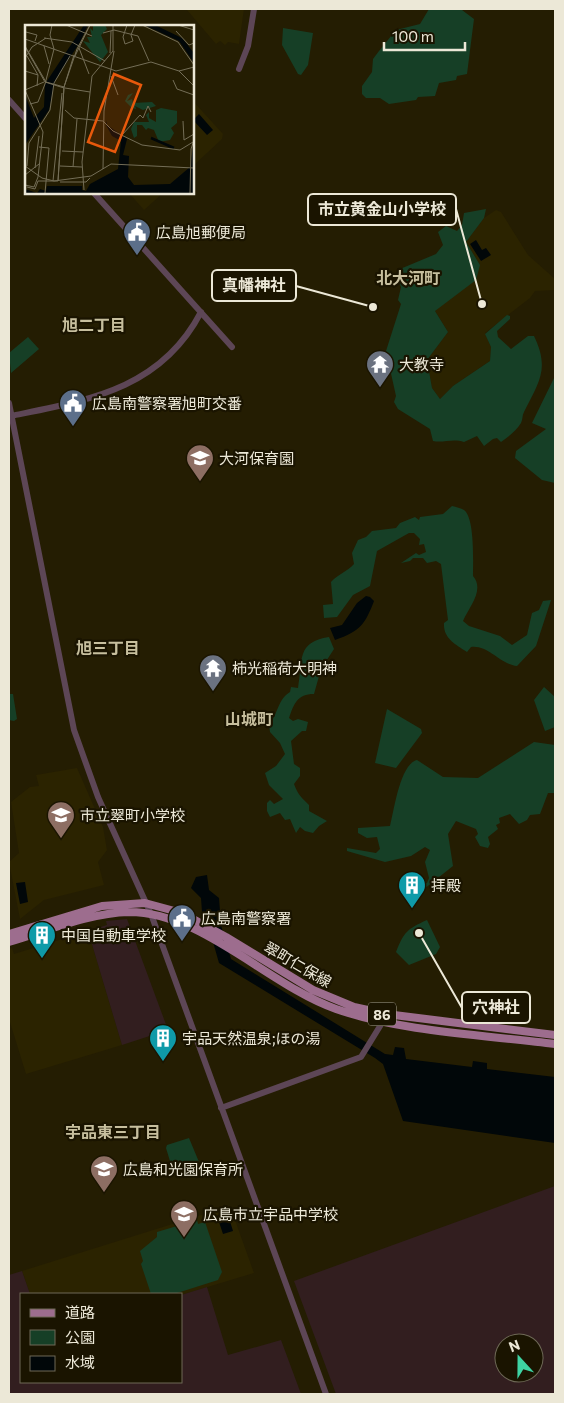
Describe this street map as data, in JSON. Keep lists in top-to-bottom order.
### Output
{
  "streets": {
    "main road": ["翠町仁保線", "86"]
  },
  "districts": [
    "北大河町",
    "旭二丁目",
    "旭三丁目",
    "山城町",
    "宇品東三丁目"
  ],
  "places": {
    "public building": ["広島旭郵便局", "広島南警察署旭町交番", "広島南警察署"],
    "other": ["市立黄金山小学校", "真幡神社", "穴神社"],
    "temple": ["大教寺", "柿光稲荷大明神"],
    "school or university": [
      "大河保育園",
      "市立翠町小学校",
      "広島和光園保育所",
      "広島市立宇品中学校"
    ],
    "building": ["拝殿", "中国自動車学校", "宇品天然温泉;ほの湯"]
  },
  "legend": ["道路", "公園", "水域"],
  "scale_bar": "100 m",
  "north": "top"
}
